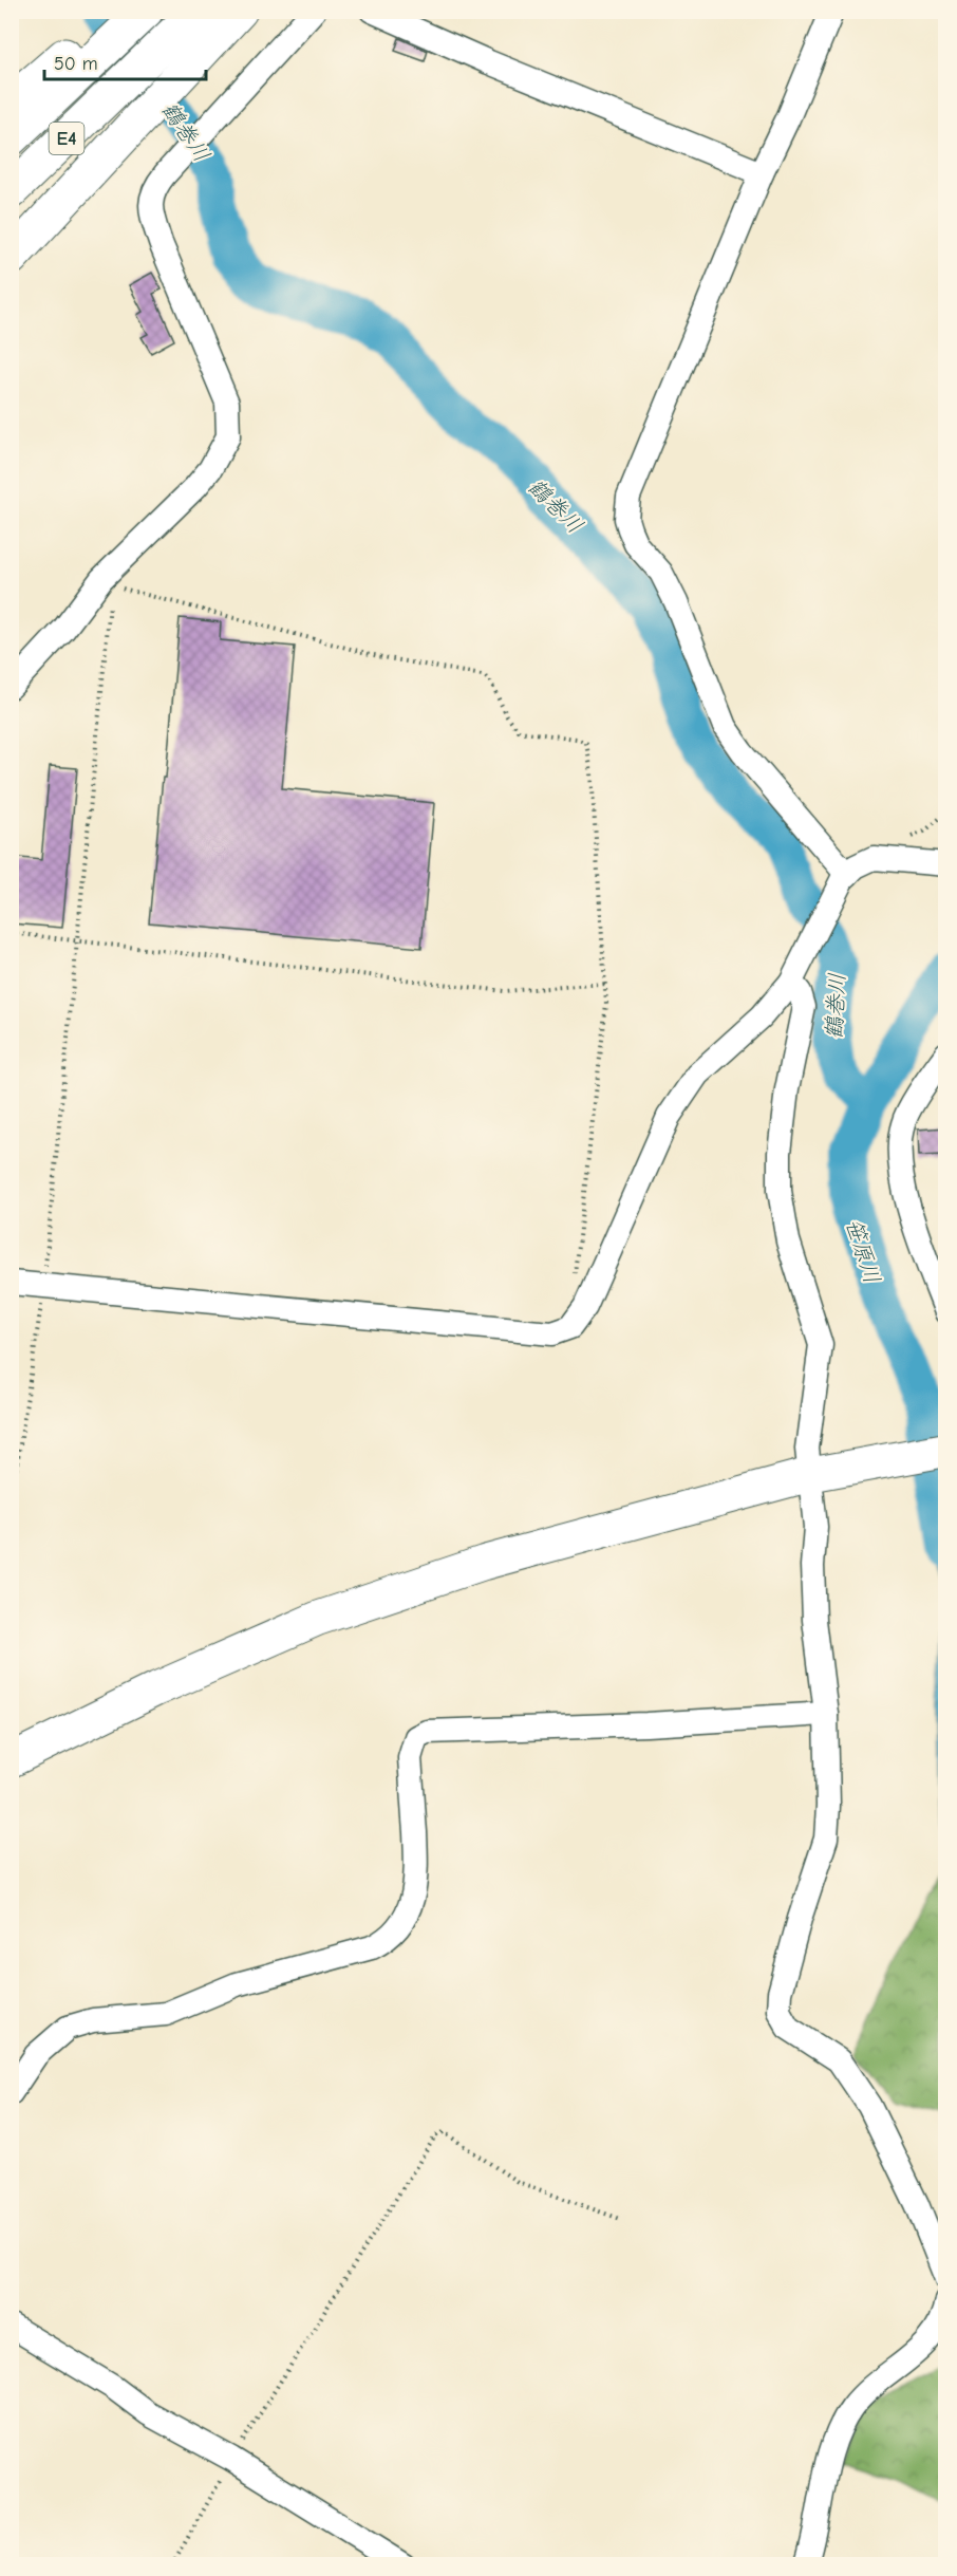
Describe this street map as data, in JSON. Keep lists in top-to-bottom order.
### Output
{
  "streets": {
    "highway": ["E4"]
  },
  "water": ["鶴巻川", "笹原川"],
  "scale_bar": "50 m"
}
